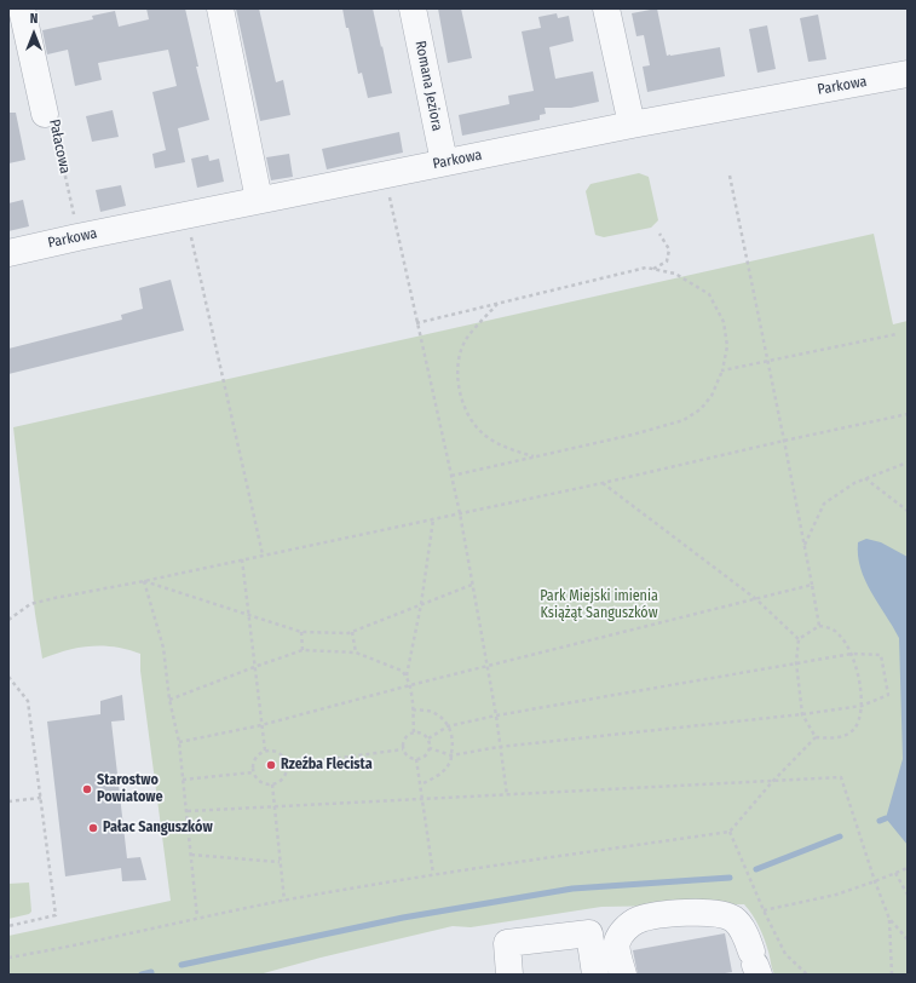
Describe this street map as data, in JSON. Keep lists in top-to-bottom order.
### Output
{
  "streets": {
    "street": ["Romana Jeziora", "Parkowa", "Pałacowa"]
  },
  "crossings": [
    ["Romana Jeziora", "Parkowa"],
    ["Parkowa", "Pałacowa"]
  ],
  "parks": ["Park Miejski imienia Książąt Sanguszków"],
  "places": ["Rzeźba Flecista", "Starostwo Powiatowe", "Pałac Sanguszków"],
  "north": "top"
}
